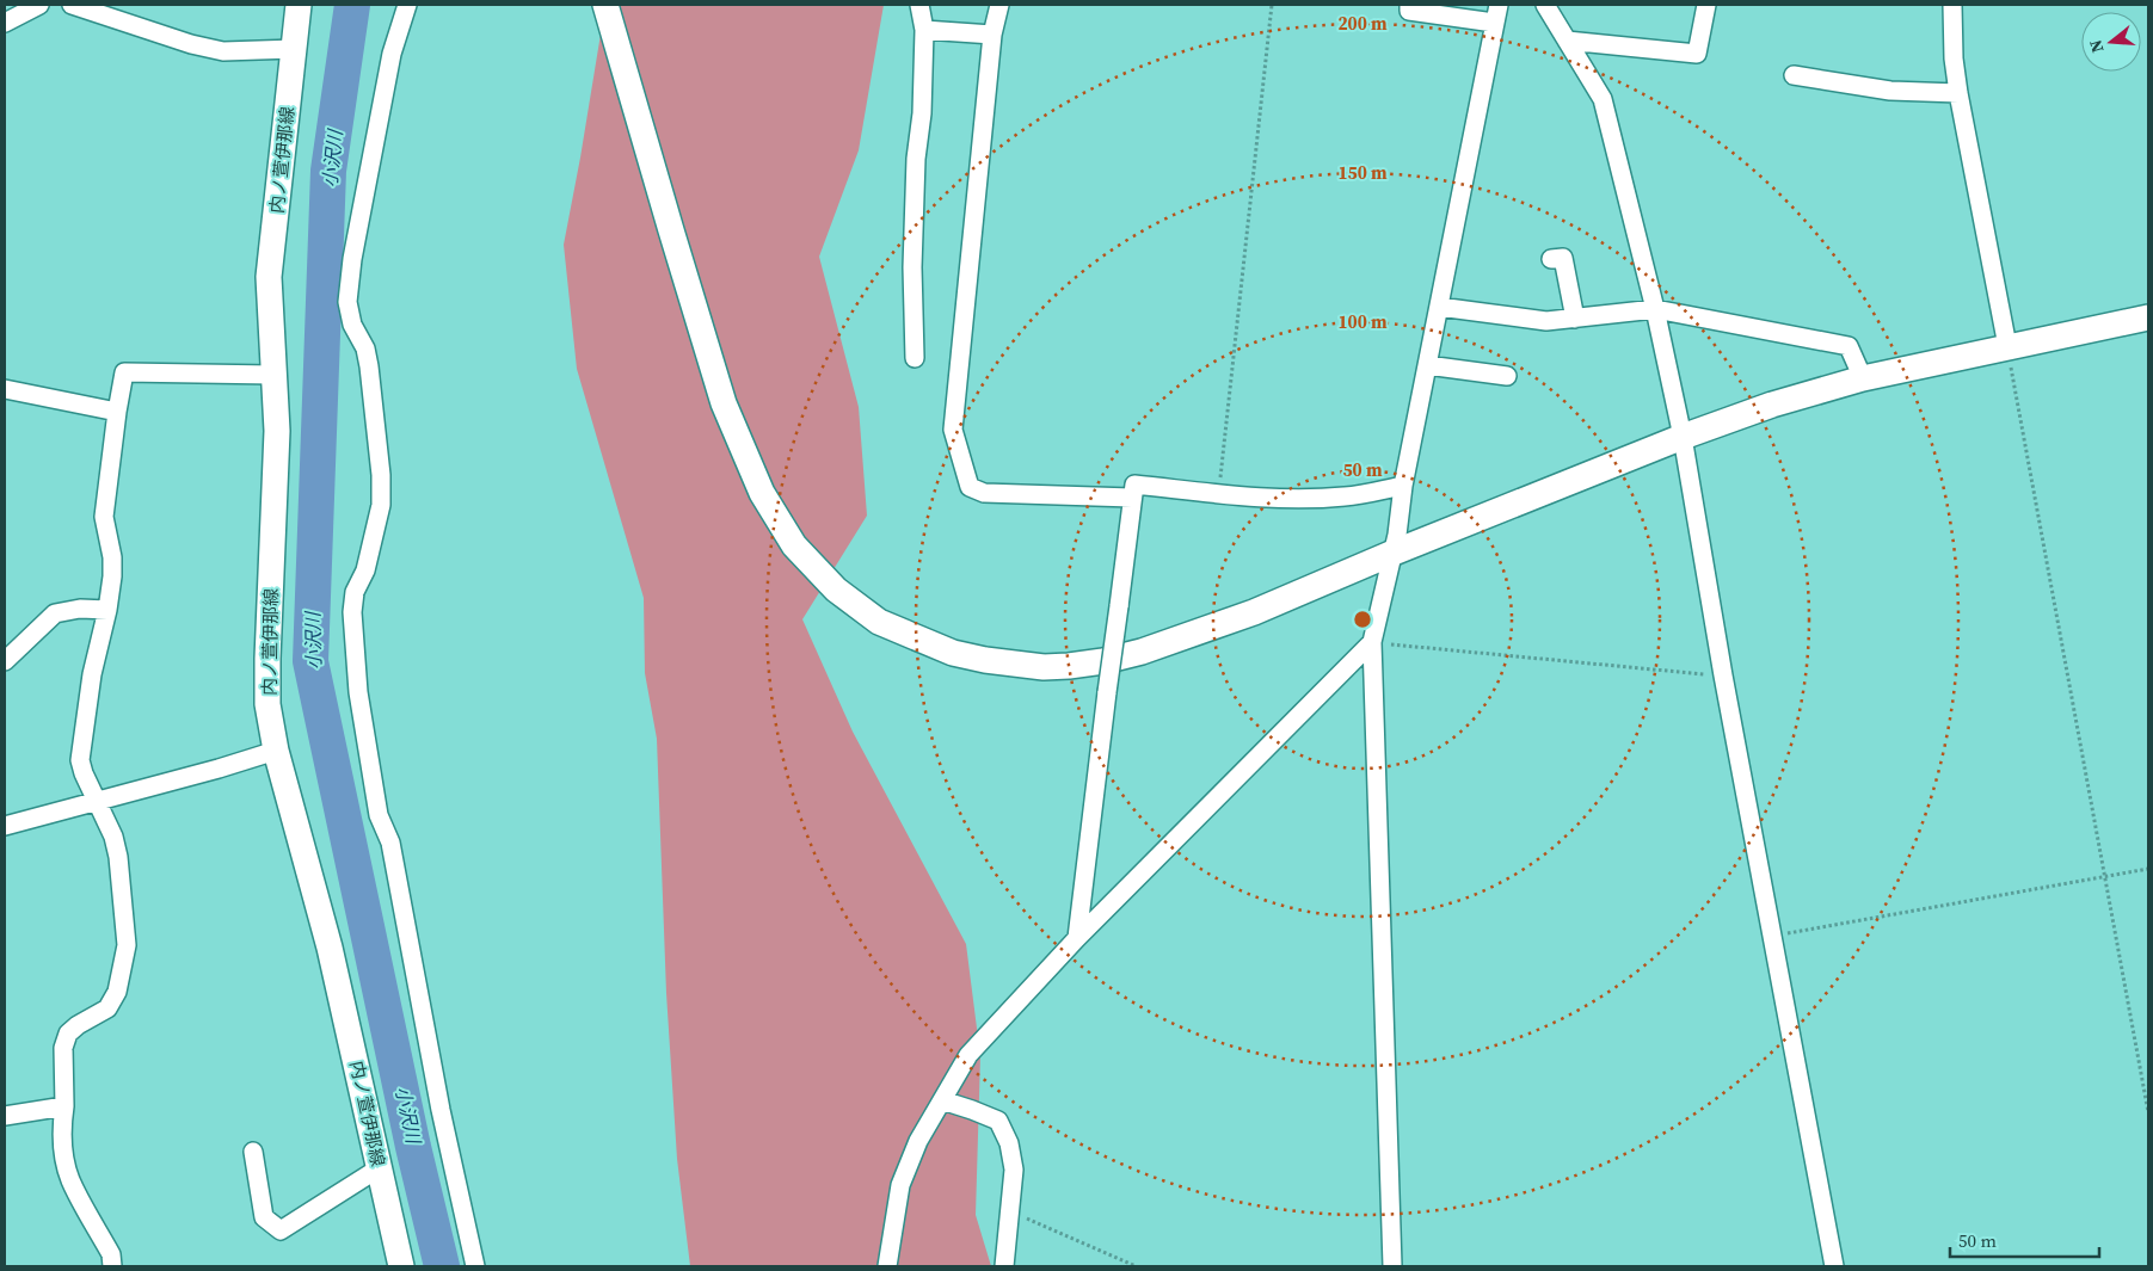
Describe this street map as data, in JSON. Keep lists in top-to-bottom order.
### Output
{
  "streets": {
    "street": ["内ノ萱伊那線"]
  },
  "water": ["小沢川"],
  "scale_bar": "50 m",
  "north": "left",
  "rings": [
    "200 m",
    "150 m",
    "100 m",
    "50 m"
  ]
}
